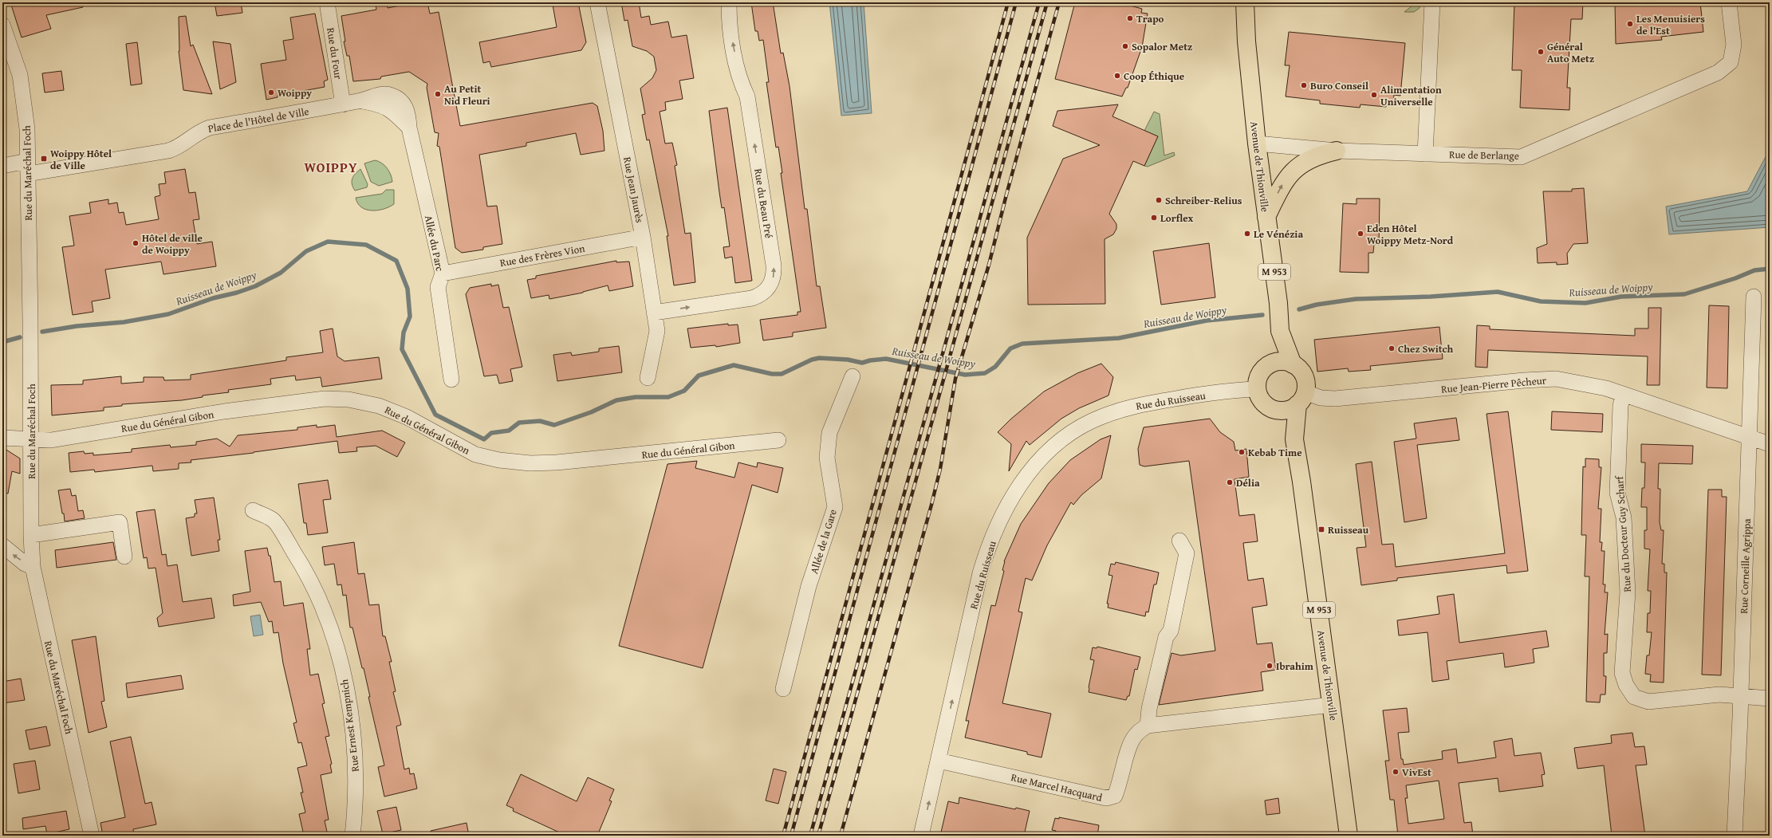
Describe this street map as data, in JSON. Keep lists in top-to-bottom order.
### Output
{
  "streets": {
    "main road": ["Avenue de Thionville", "M 953"],
    "street": [
      "Rue du Four",
      "Place de l'Hôtel de Ville",
      "Rue de Berlange",
      "Rue du Maréchal Foch",
      "Rue Jean Jaurès",
      "Rue du Beau Pré",
      "Allée du Parc",
      "Rue des Frères Vion",
      "Rue Jean-Pierre Pêcheur",
      "Rue du Ruisseau",
      "Rue du Général Gibon",
      "Rue du Docteur Guy Scharf",
      "Allée de la Gare",
      "Rue Corneille Agrippa",
      "Rue Ernest Kempnich",
      "Rue Marcel Hacquard"
    ]
  },
  "crossings": [
    ["Rue du Four", "Place de l'Hôtel de Ville"],
    ["Place de l'Hôtel de Ville", "Rue du Maréchal Foch"],
    ["Place de l'Hôtel de Ville", "Allée du Parc"],
    ["Rue de Berlange", "Avenue de Thionville"],
    ["Avenue de Thionville", "Rue Jean-Pierre Pêcheur"],
    ["Avenue de Thionville", "Rue du Ruisseau"],
    ["Rue du Maréchal Foch", "Rue du Général Gibon"],
    ["Rue Jean Jaurès", "Rue du Beau Pré"],
    ["Rue Jean Jaurès", "Rue des Frères Vion"],
    ["Allée du Parc", "Rue des Frères Vion"],
    ["Rue Jean-Pierre Pêcheur", "Rue du Ruisseau"],
    ["Rue Jean-Pierre Pêcheur", "Rue du Docteur Guy Scharf"],
    ["Rue Jean-Pierre Pêcheur", "Rue Corneille Agrippa"],
    ["Rue du Ruisseau", "Rue Marcel Hacquard"],
    ["Rue du Docteur Guy Scharf", "Rue Corneille Agrippa"]
  ],
  "one_way": ["Rue du Ruisseau"],
  "districts": ["WOIPPY"],
  "water": ["Ruisseau de Woippy"],
  "places": {
    "other": [
      "Trapo",
      "Les Menuisiers de l'Est",
      "Sopalor Metz",
      "Général Auto Metz",
      "Coop Éthique",
      "Buro Conseil",
      "Woippy",
      "Au Petit Nid Fleuri",
      "Alimentation Universelle",
      "Schreiber-Relius",
      "Lorflex",
      "Le Vénézia",
      "Eden Hôtel Woippy Metz-Nord",
      "Hôtel de ville de Woippy",
      "Chez Switch",
      "Kebab Time",
      "Délia",
      "Ibrahim",
      "VivEst"
    ],
    "transit": ["Woippy Hôtel de Ville", "Ruisseau"]
  }
}
